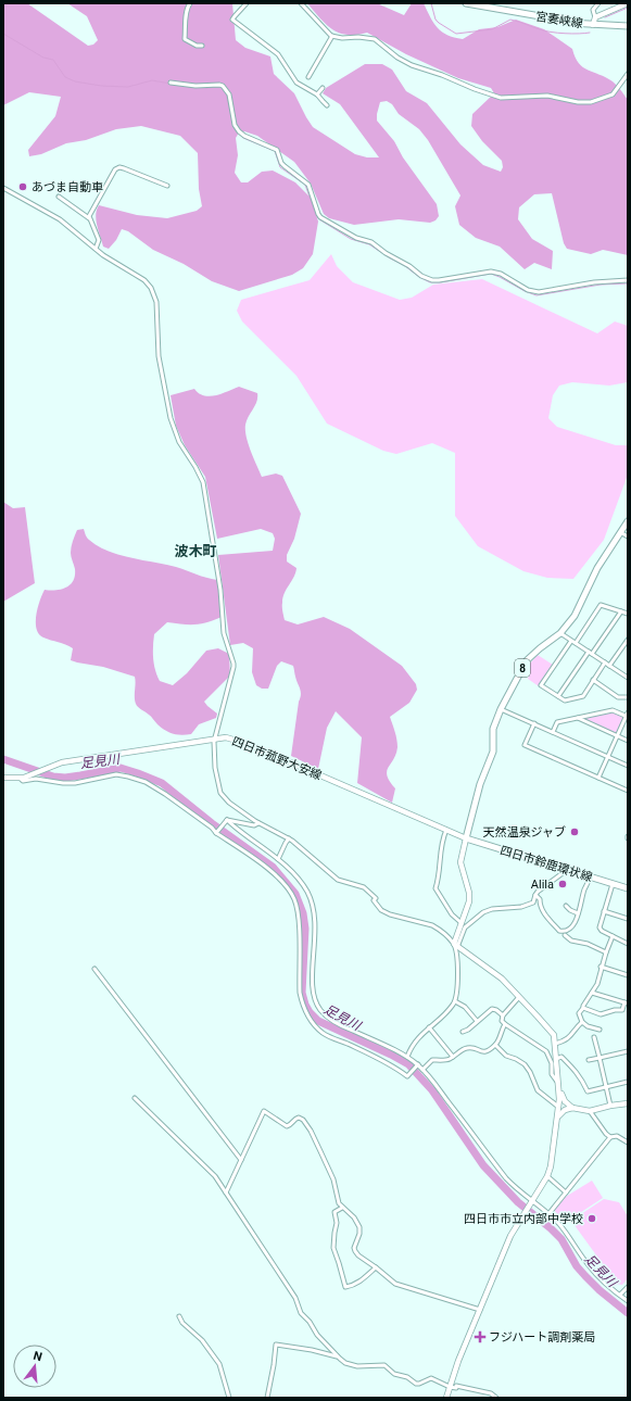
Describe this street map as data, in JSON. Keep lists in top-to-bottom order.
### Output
{
  "streets": {
    "main road": ["宮妻峡線", "8", "四日市鈴鹿環状線"],
    "street": ["四日市菰野大安線"]
  },
  "crossings": [
    ["8", "四日市菰野大安線"],
    ["8", "四日市鈴鹿環状線"],
    ["四日市菰野大安線", "四日市鈴鹿環状線"]
  ],
  "districts": ["波木町"],
  "water": ["足見川"],
  "places": {
    "other": [
      "あづま自動車",
      "天然温泉ジャブ",
      "Alila",
      "四日市市立内部中学校"
    ],
    "health": ["フジハート調剤薬局"]
  },
  "north": "top"
}
